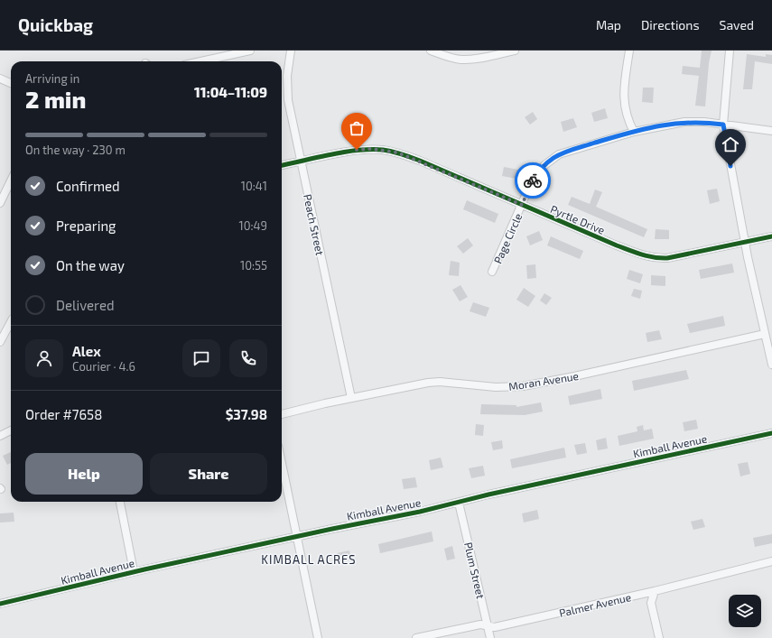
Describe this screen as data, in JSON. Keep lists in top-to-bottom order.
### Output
{
  "streets": {
    "street": [
      "Pyrtle Drive",
      "Peach Street",
      "Page Circle",
      "Moran Avenue",
      "Kimball Avenue",
      "Plum Street",
      "Palmer Avenue"
    ]
  },
  "crossings": [
    ["Pyrtle Drive", "Peach Street"],
    ["Pyrtle Drive", "Page Circle"],
    ["Peach Street", "Moran Avenue"],
    ["Kimball Avenue", "Plum Street"],
    ["Plum Street", "Palmer Avenue"]
  ],
  "districts": ["KIMBALL ACRES"],
  "page": {
    "header": "Quickbag",
    "nav": ["Map", "Directions", "Saved"],
    "heading": ["2 min", "Arriving in", "11:04–11:09"],
    "panel": [
      "Alex",
      "Courier · 4.6",
      "Order #7658",
      "$37.98"
    ],
    "bar": "On the way · 230 m",
    "list": [
      ["Confirmed", "10:41"],
      ["Preparing", "10:49"],
      ["On the way", "10:55"],
      "Delivered"
    ],
    "buttons": ["Help", "Share"]
  }
}
